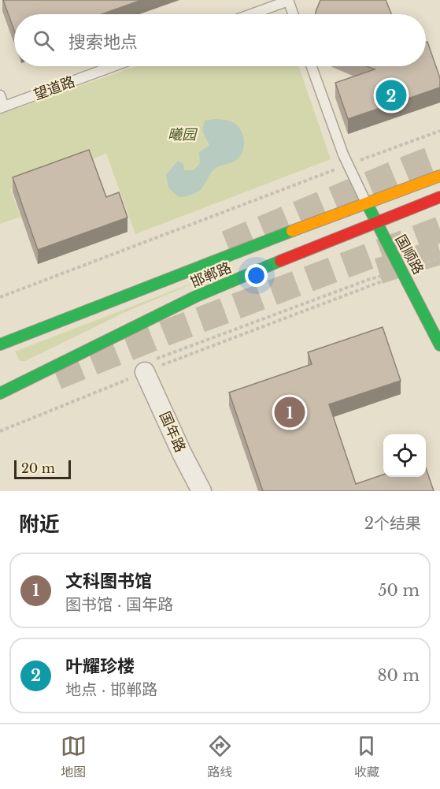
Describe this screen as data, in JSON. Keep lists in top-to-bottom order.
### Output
{
  "streets": {
    "main road": ["国顺路", "邯郸路"],
    "street": ["国年路"],
    "lane": ["望道路"]
  },
  "crossings": [
    ["国顺路", "邯郸路"]
  ],
  "parks": ["曦园"],
  "scale_bar": "20 m",
  "page": {
    "search": "搜索地点",
    "pins": ["2", "1"],
    "scale": "20 m",
    "heading": ["附近", "2个结果"],
    "list": [
      {
        "mark": "1",
        "name": "文科图书馆",
        "note": "图书馆 · 国年路",
        "value": "50 m"
      },
      {
        "mark": "2",
        "name": "叶耀珍楼",
        "note": "地点 · 邯郸路",
        "value": "80 m"
      }
    ],
    "nav": ["地图", "路线", "收藏"]
  }
}
